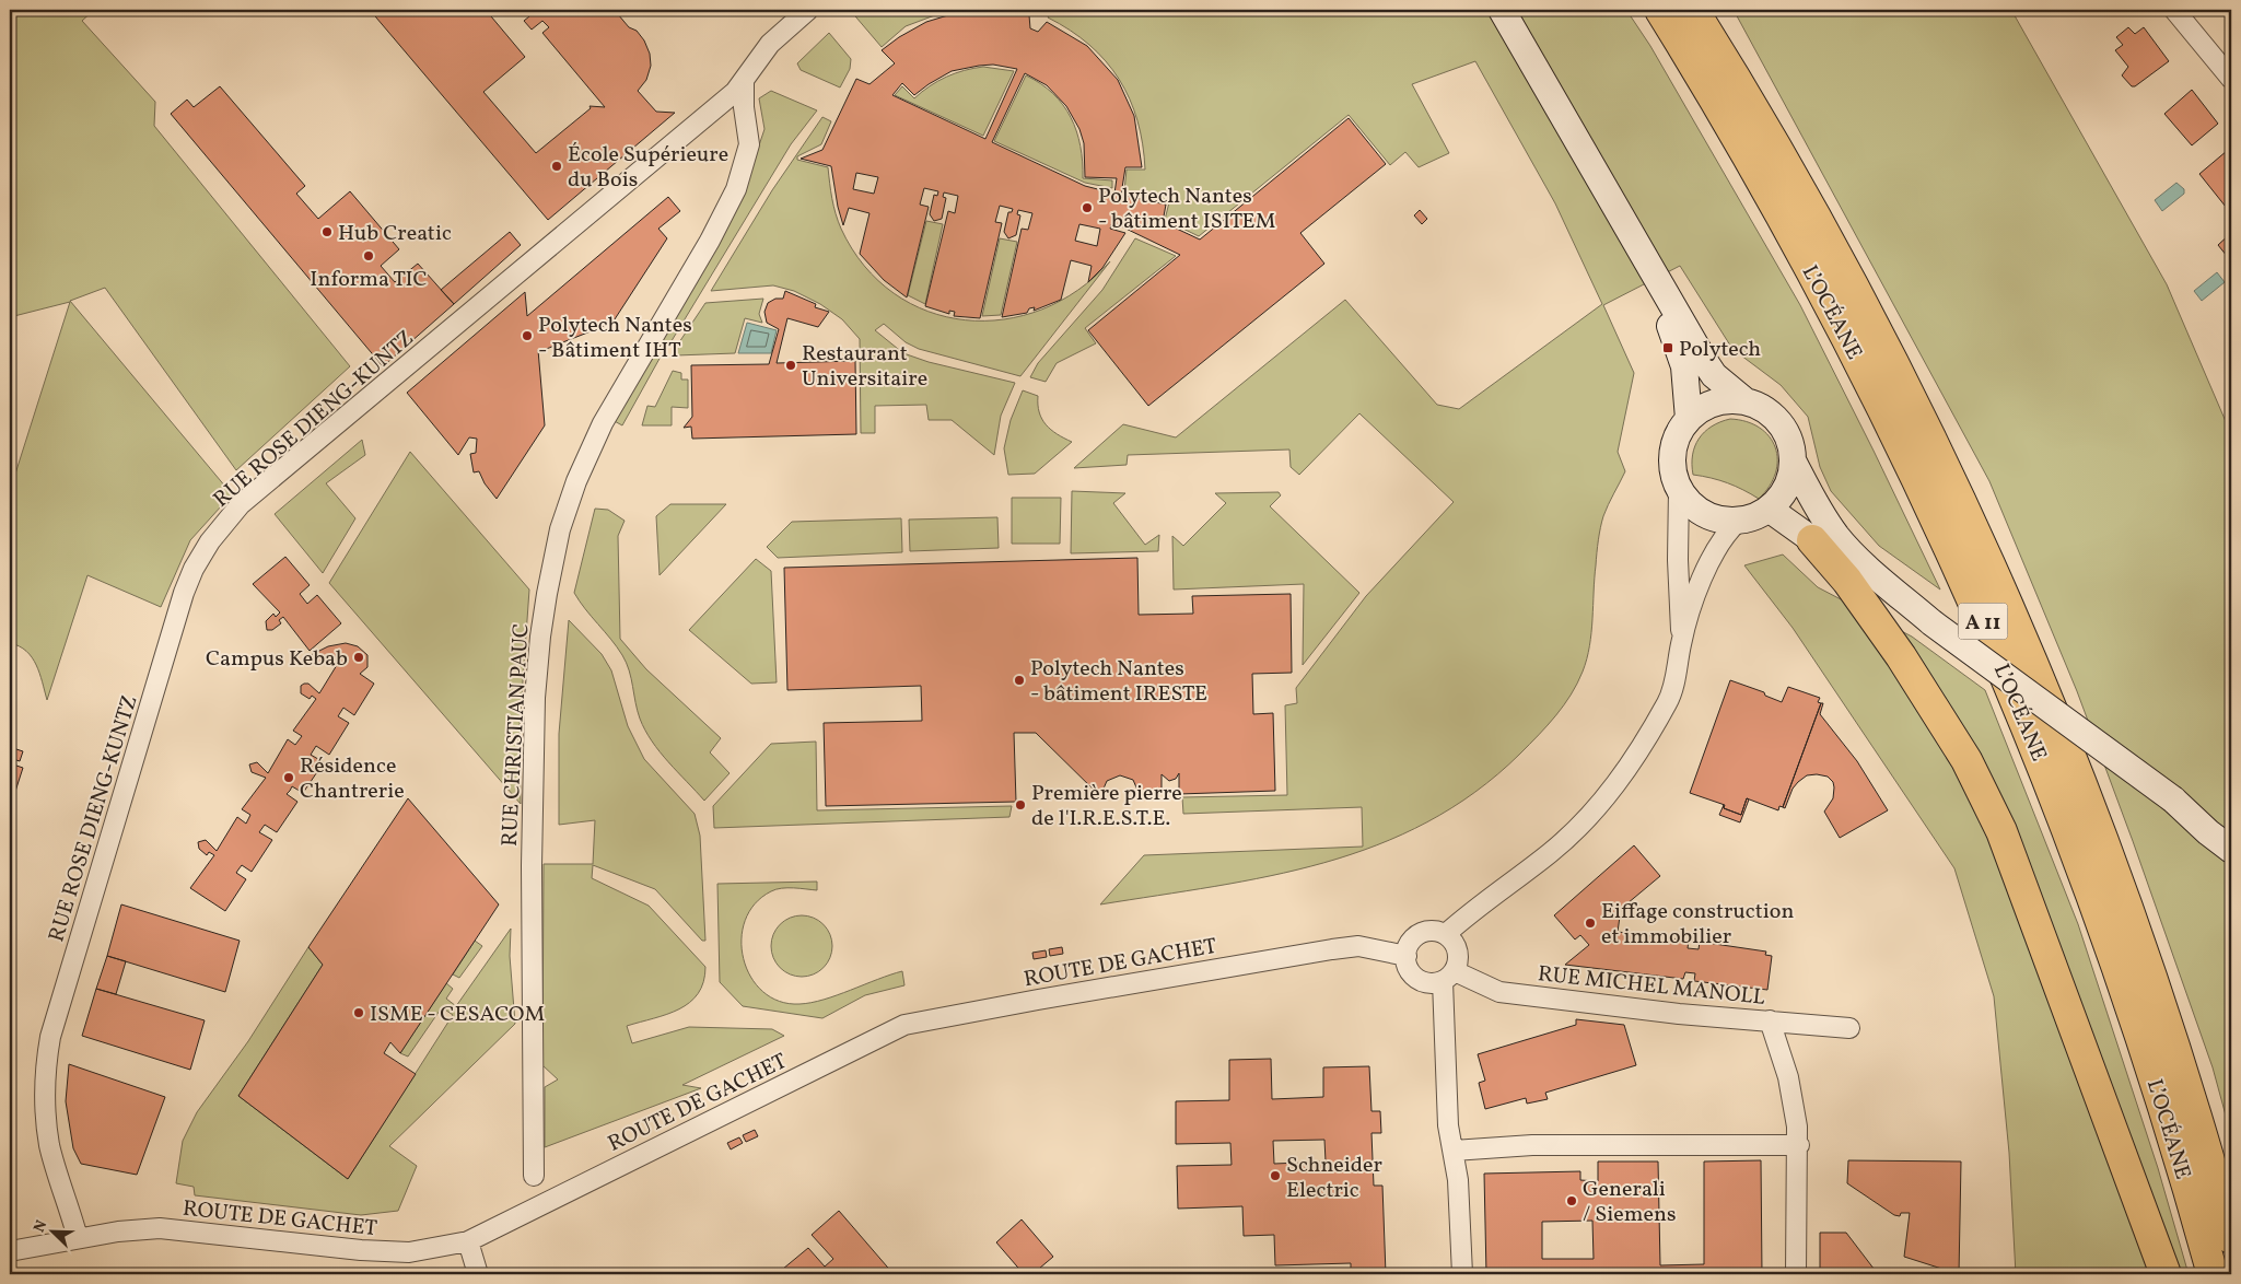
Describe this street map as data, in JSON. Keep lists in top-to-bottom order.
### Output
{
  "streets": {
    "highway": ["L’OCÉANE", "A 11"],
    "street": [
      "RUE ROSE DIENG-KUNTZ",
      "RUE CHRISTIAN PAUC",
      "ROUTE DE GACHET",
      "RUE MICHEL MANOLL"
    ]
  },
  "crossings": [
    ["RUE ROSE DIENG-KUNTZ", "RUE CHRISTIAN PAUC"],
    ["RUE ROSE DIENG-KUNTZ", "ROUTE DE GACHET"],
    ["ROUTE DE GACHET", "RUE MICHEL MANOLL"]
  ],
  "places": {
    "other": [
      "École Supérieure du Bois",
      "Polytech Nantes - bâtiment ISITEM",
      "Hub Creatic",
      "Informa TIC",
      "Polytech Nantes - Bâtiment IHT",
      "Restaurant Universitaire",
      "Campus Kebab",
      "Polytech Nantes - bâtiment IRESTE",
      "Résidence Chantrerie",
      "Première pierre de l'I.R.E.S.T.E.",
      "Eiffage construction et immobilier",
      "ISME - CESACOM",
      "Schneider Electric",
      "Generali / Siemens"
    ],
    "transit": ["Polytech"]
  },
  "north": "top left"
}
